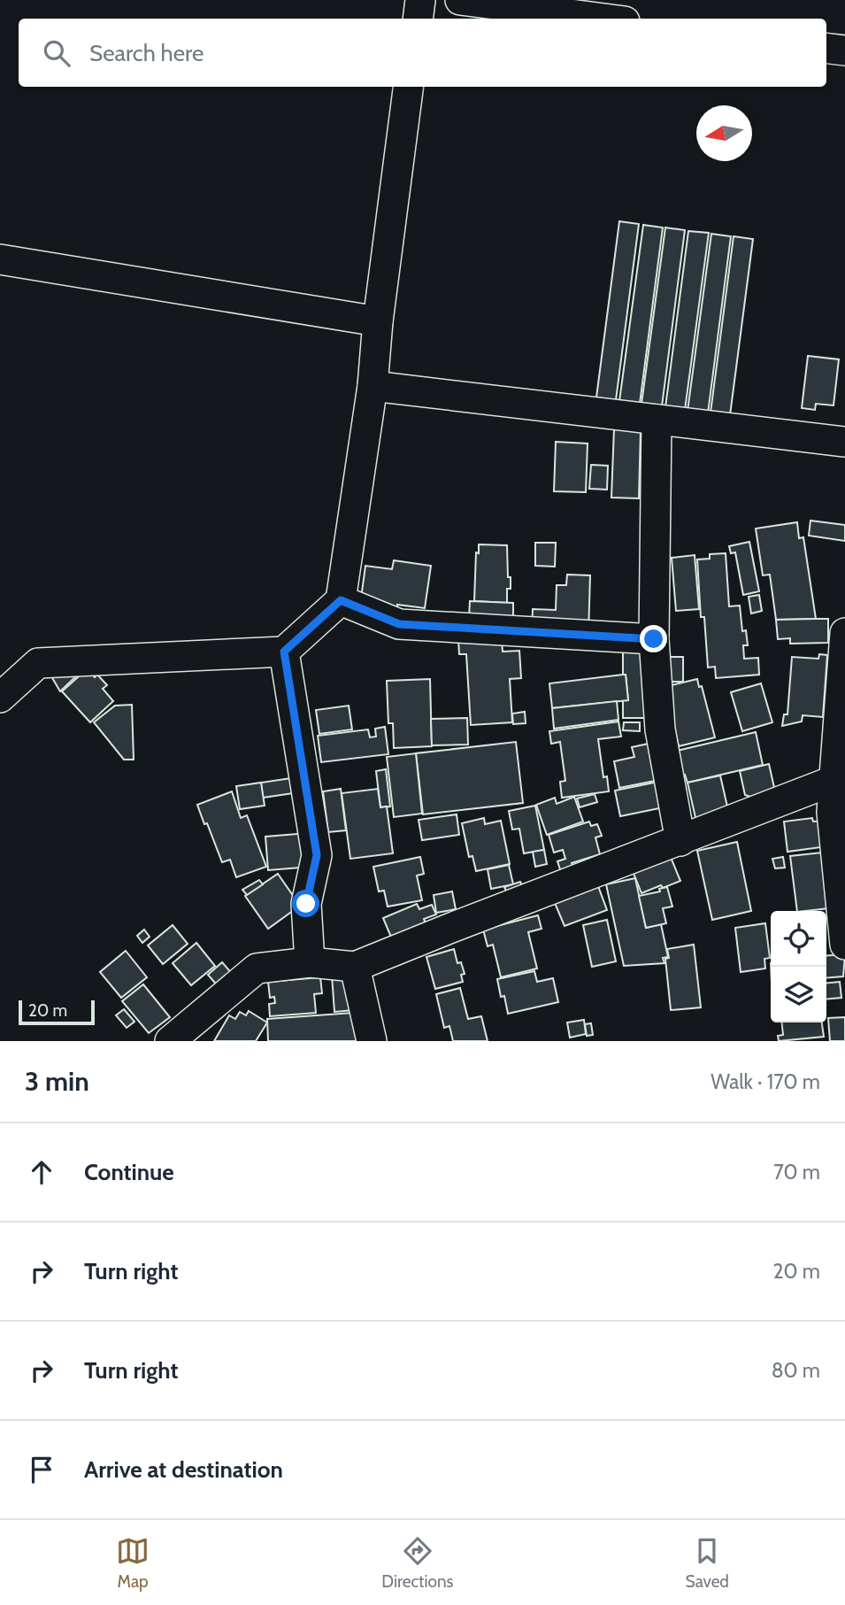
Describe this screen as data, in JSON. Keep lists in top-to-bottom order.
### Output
{
  "scale_bar": "20 m",
  "north": "left",
  "page": {
    "search": "Search here",
    "scale": "20 m",
    "heading": ["3 min", "Walk · 170 m"],
    "list": [
      ["Continue", "70 m"],
      ["Turn right", "20 m"],
      ["Turn right", "80 m"],
      "Arrive at destination"
    ],
    "nav": ["Map", "Directions", "Saved"]
  }
}
